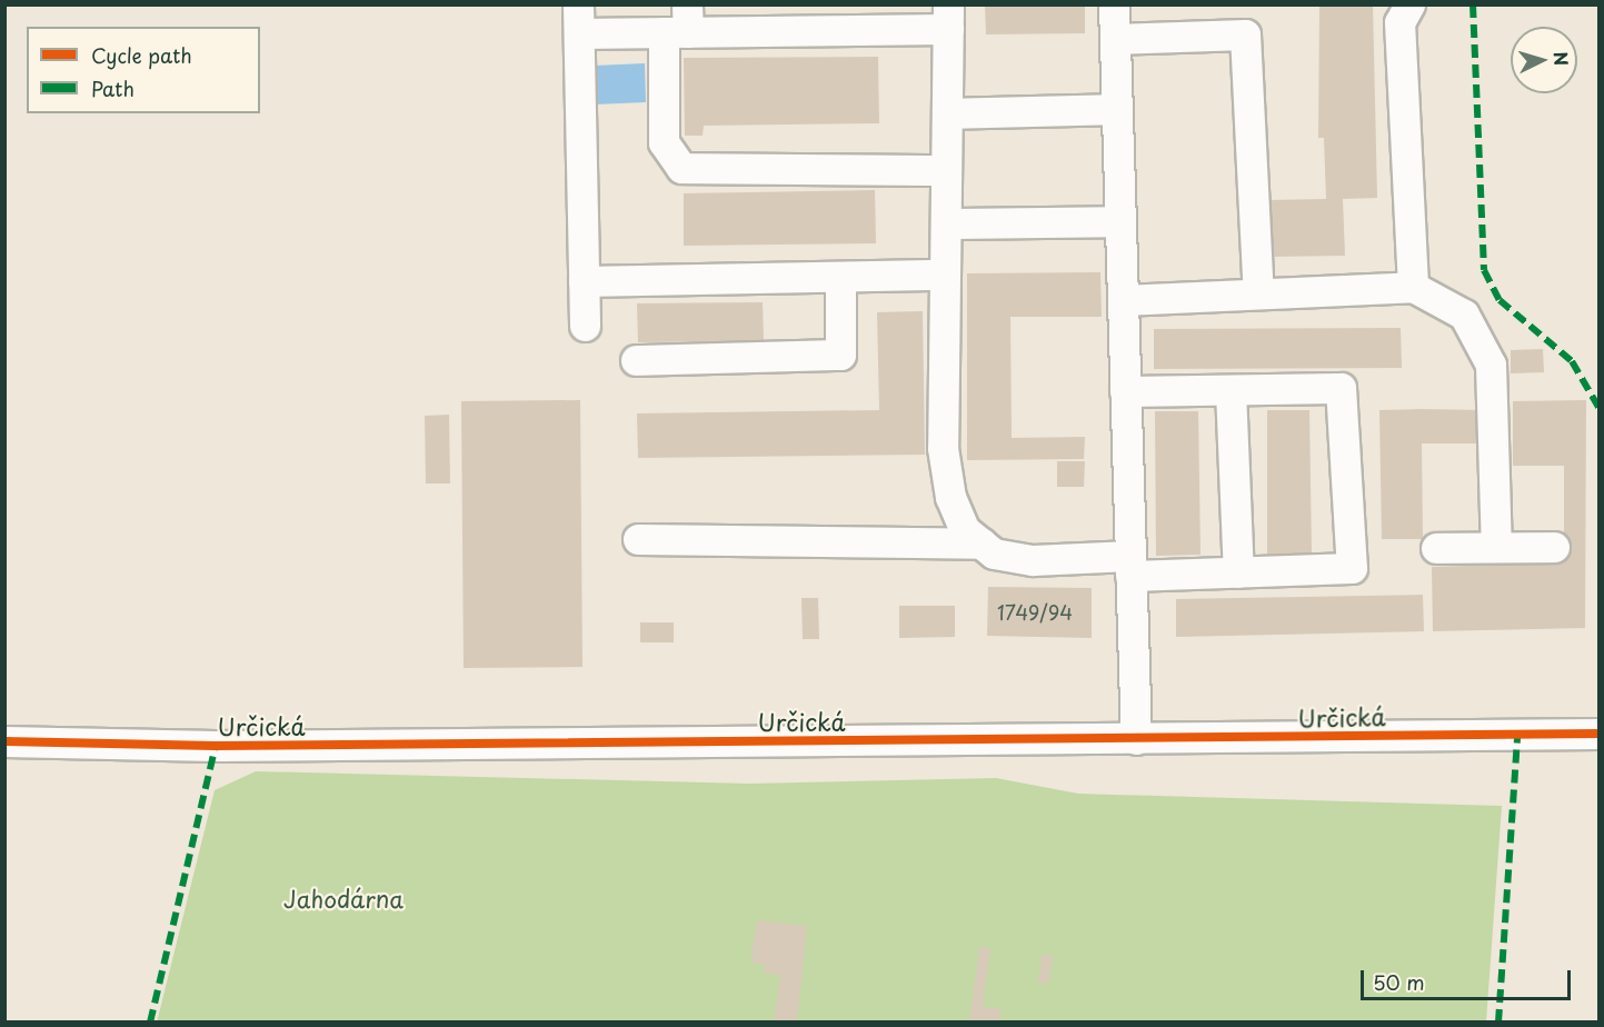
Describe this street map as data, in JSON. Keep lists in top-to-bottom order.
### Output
{
  "streets": {
    "street": ["Určická"]
  },
  "parks": ["Jahodárna"],
  "house_numbers": ["1749/94"],
  "legend": ["Cycle path", "Path"],
  "scale_bar": "50 m",
  "north": "right"
}
